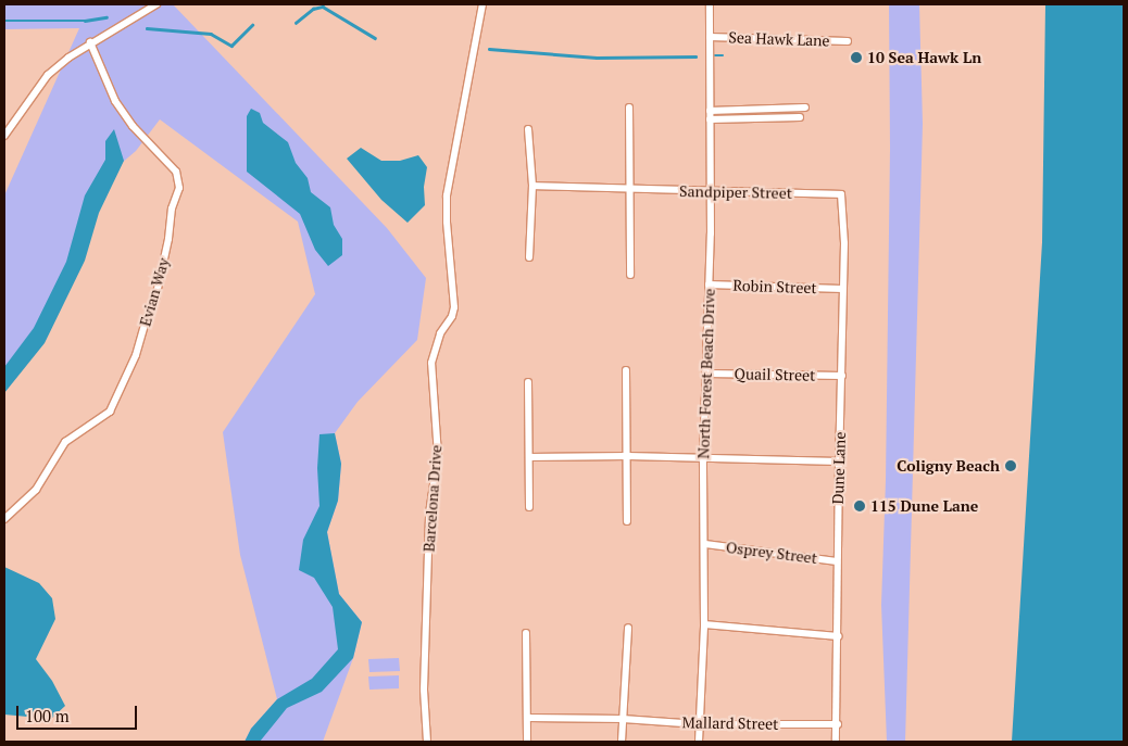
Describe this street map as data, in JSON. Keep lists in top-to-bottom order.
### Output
{
  "streets": {
    "street": [
      "Sea Hawk Lane",
      "Sandpiper Street",
      "Robin Street",
      "Evian Way",
      "North Forest Beach Drive",
      "Quail Street",
      "Dune Lane",
      "Barcelona Drive",
      "Osprey Street",
      "Mallard Street"
    ]
  },
  "crossings": [
    ["Sea Hawk Lane", "North Forest Beach Drive"],
    ["Sandpiper Street", "North Forest Beach Drive"],
    ["Sandpiper Street", "Dune Lane"],
    ["Robin Street", "North Forest Beach Drive"],
    ["Robin Street", "Dune Lane"],
    ["North Forest Beach Drive", "Quail Street"],
    ["North Forest Beach Drive", "Osprey Street"],
    ["North Forest Beach Drive", "Mallard Street"],
    ["Quail Street", "Dune Lane"],
    ["Dune Lane", "Osprey Street"],
    ["Dune Lane", "Mallard Street"]
  ],
  "places": ["10 Sea Hawk Ln", "Coligny Beach", "115 Dune Lane"],
  "scale_bar": "100 m"
}
